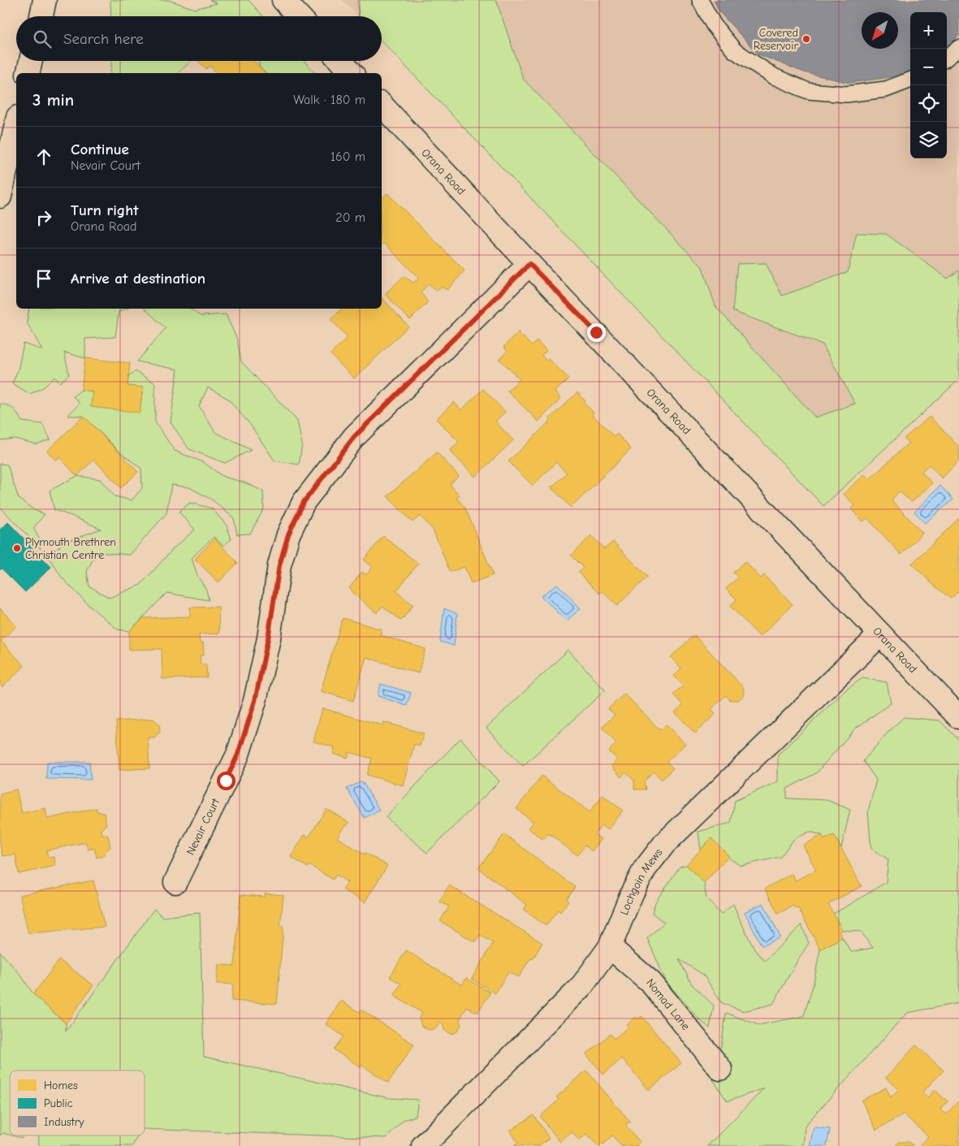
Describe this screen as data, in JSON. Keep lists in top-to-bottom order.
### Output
{
  "streets": {
    "street": [
      "Orana Road",
      "Nevair Court",
      "Lochgoin Mews",
      "Nomad Lane"
    ]
  },
  "crossings": [
    ["Orana Road", "Nevair Court"],
    ["Orana Road", "Lochgoin Mews"],
    ["Lochgoin Mews", "Nomad Lane"]
  ],
  "places": ["Covered Reservoir", "Plymouth Brethren Christian Centre"],
  "legend": ["Homes", "Public", "Industry"],
  "north": "bottom left",
  "page": {
    "map_buttons": ["+", "−"],
    "search": "Search here",
    "heading": ["3 min", "Walk · 180 m"],
    "list": [
      ["Continue", "Nevair Court", "160 m"],
      ["Turn right", "Orana Road", "20 m"],
      "Arrive at destination"
    ]
  }
}
